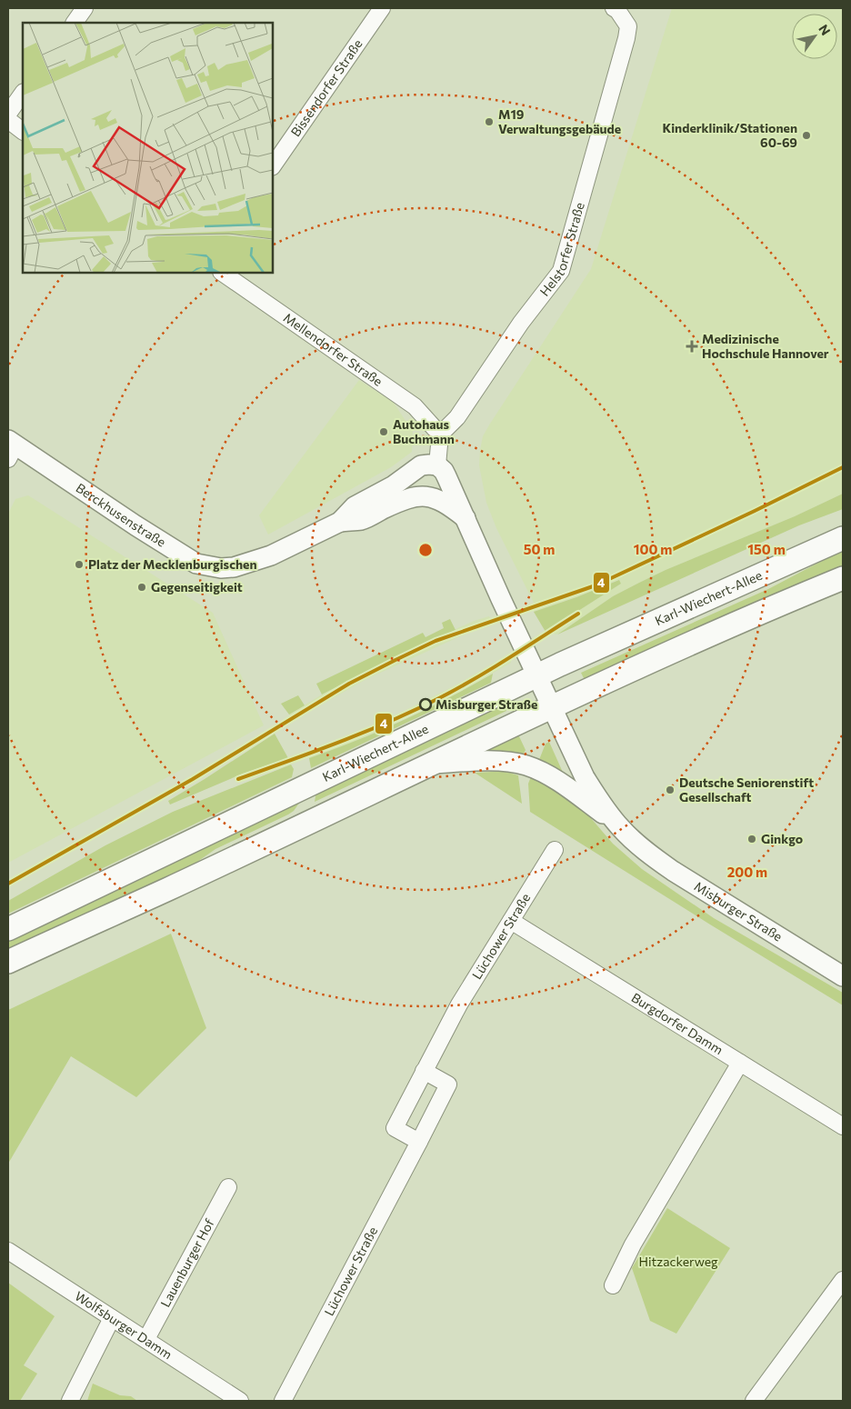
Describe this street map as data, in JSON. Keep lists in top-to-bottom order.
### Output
{
  "streets": {
    "main road": ["Karl-Wiechert-Allee"],
    "street": [
      "Bissendorfer Straße",
      "Helstorfer Straße",
      "Mellendorfer Straße",
      "Berckhusenstraße",
      "Misburger Straße",
      "Lüchower Straße",
      "Burgdorfer Damm",
      "Lauenburger Hof",
      "Wolfsburger Damm"
    ]
  },
  "crossings": [
    ["Helstorfer Straße", "Mellendorfer Straße"],
    ["Berckhusenstraße", "Karl-Wiechert-Allee"],
    ["Berckhusenstraße", "Misburger Straße"],
    ["Lüchower Straße", "Burgdorfer Damm"],
    ["Lauenburger Hof", "Wolfsburger Damm"]
  ],
  "parks": ["Hitzackerweg"],
  "places": {
    "other": [
      "M19 Verwaltungsgebäude",
      "Kinderklinik/Stationen 60-69",
      "Autohaus Buchmann",
      "Platz der Mecklenburgischen",
      "Gegenseitigkeit",
      "Misburger Straße",
      "Deutsche Seniorenstift Gesellschaft",
      "Ginkgo"
    ],
    "health": ["Medizinische Hochschule Hannover"]
  },
  "lines": ["transit line 4"],
  "north": "top right",
  "rings": [
    "50 m",
    "100 m",
    "150 m",
    "200 m"
  ]
}
